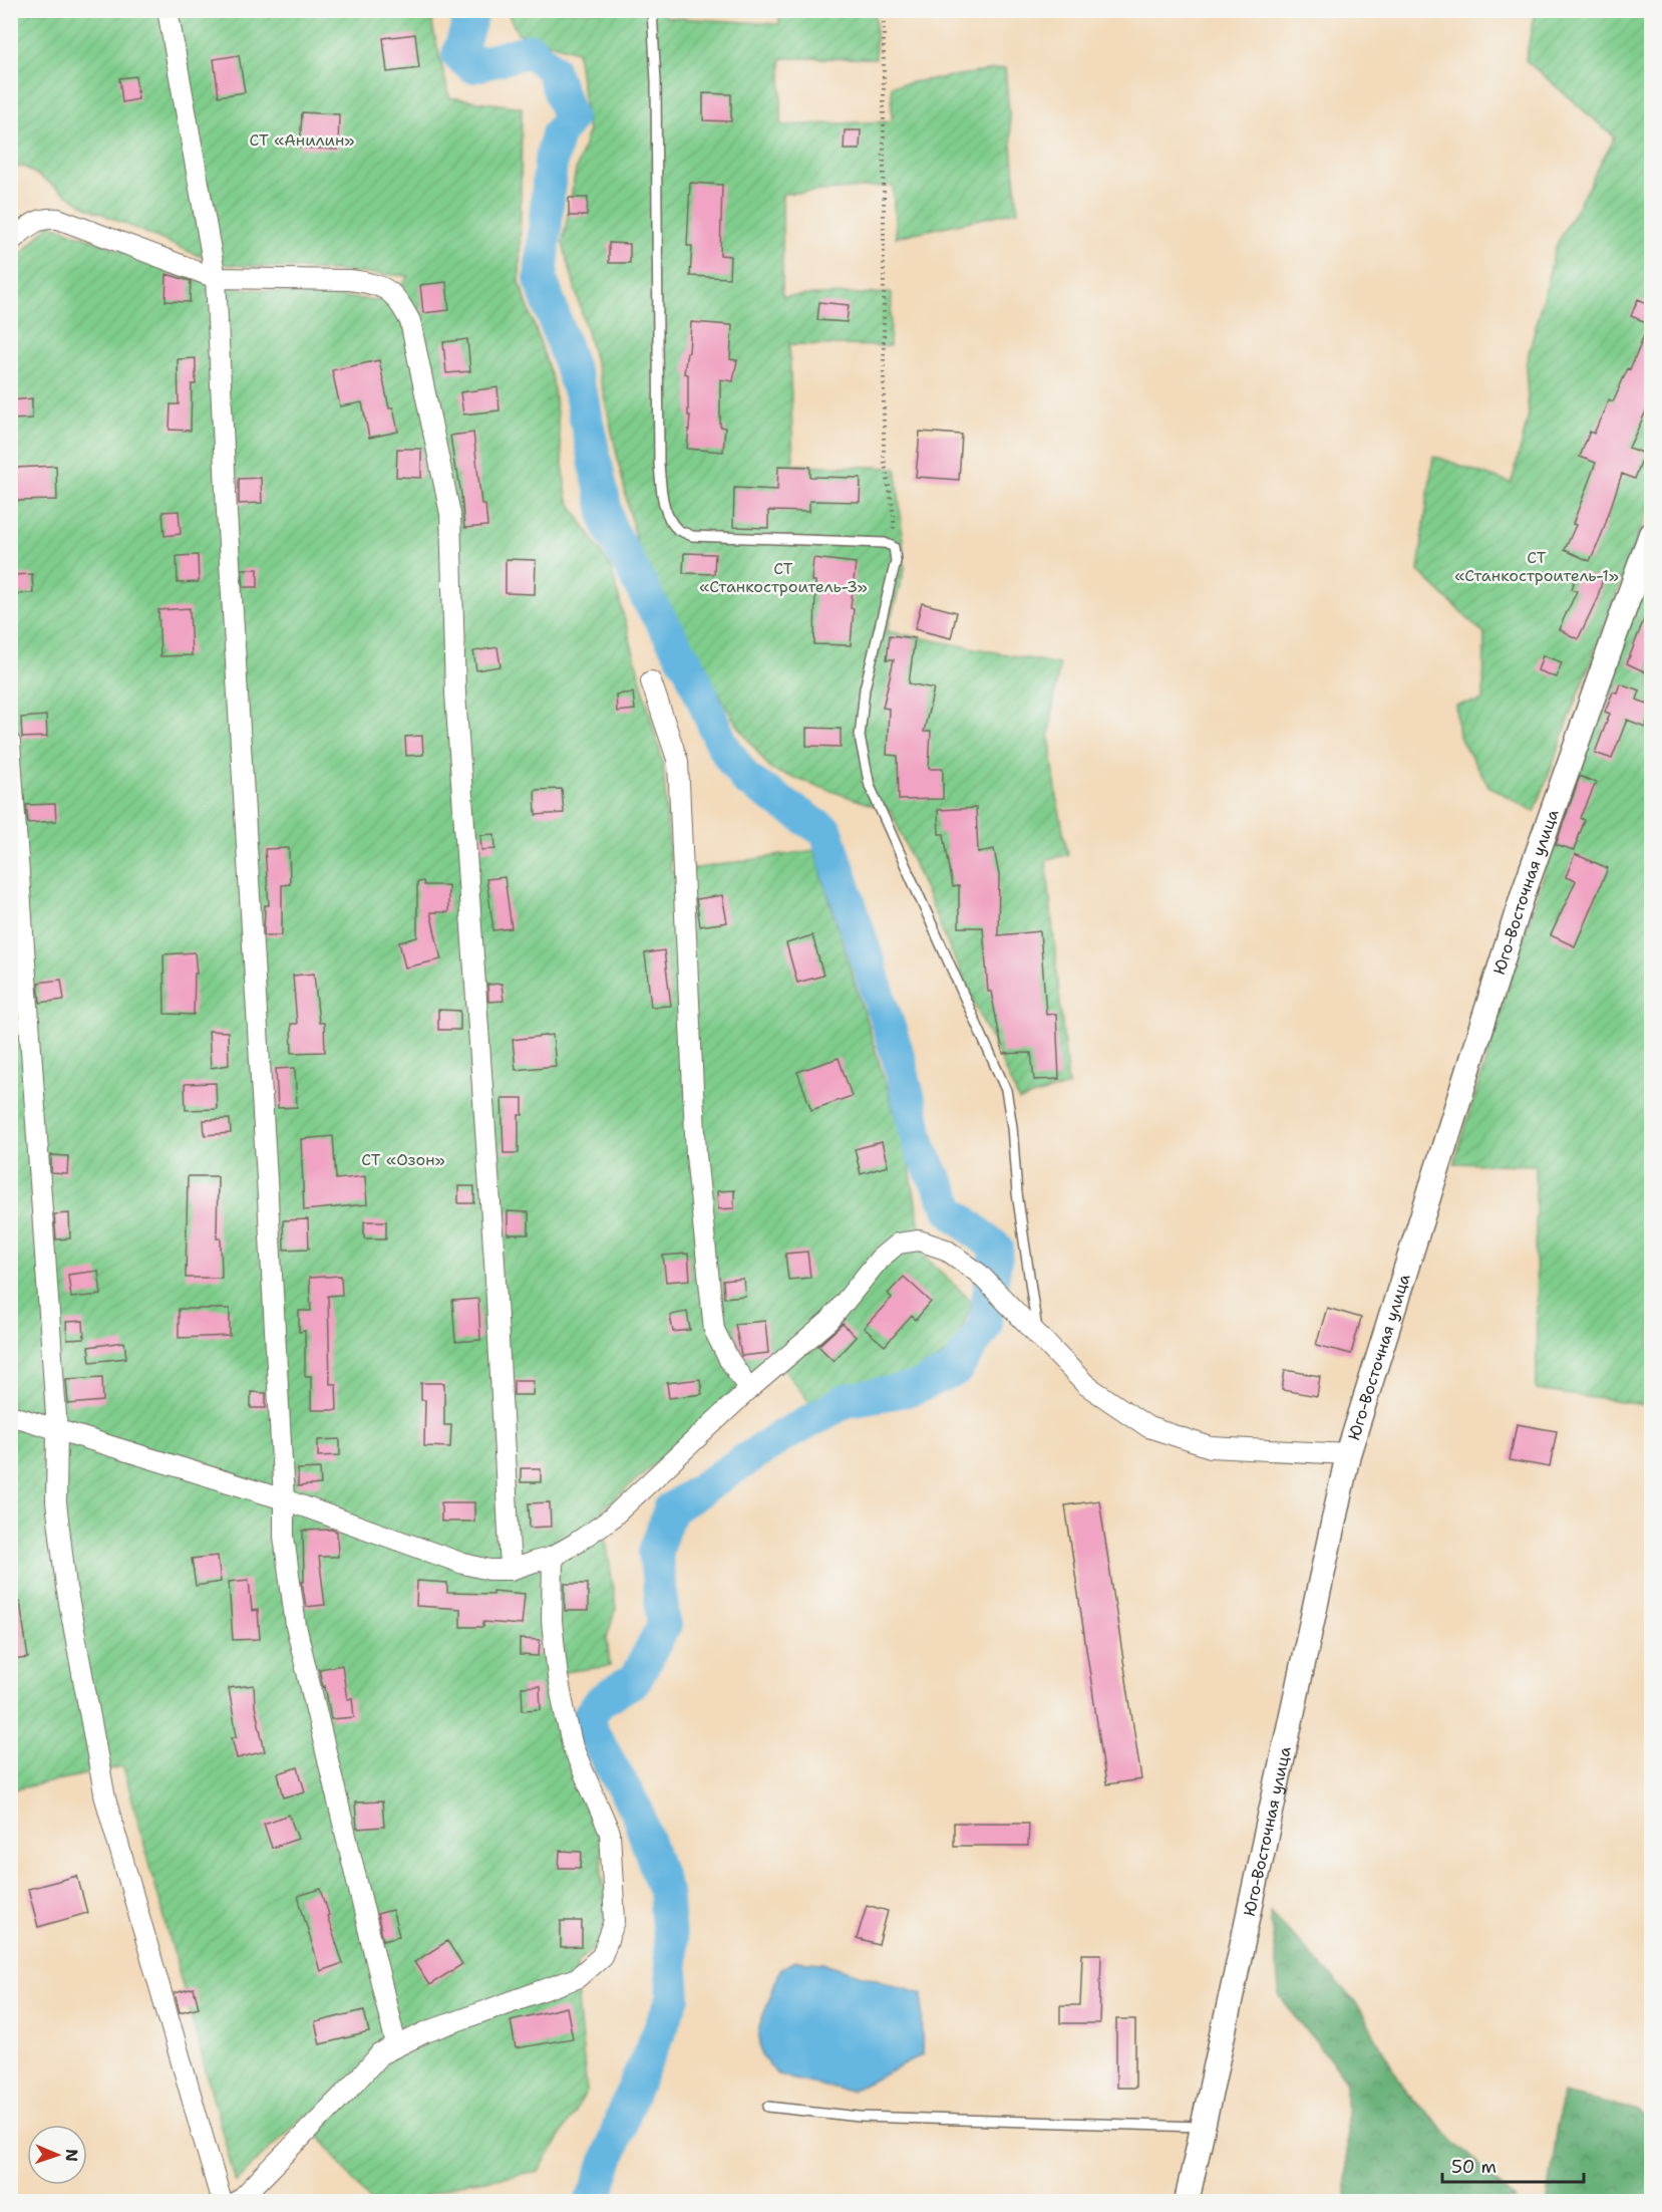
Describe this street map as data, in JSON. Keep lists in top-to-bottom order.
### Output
{
  "streets": {
    "street": ["Юго-Восточная улица"]
  },
  "parks": [
    "СТ «Анилин»",
    "СТ «Станкостроитель-1»",
    "СТ «Станкостроитель-3»",
    "СТ «Озон»"
  ],
  "scale_bar": "50 m",
  "north": "right"
}
